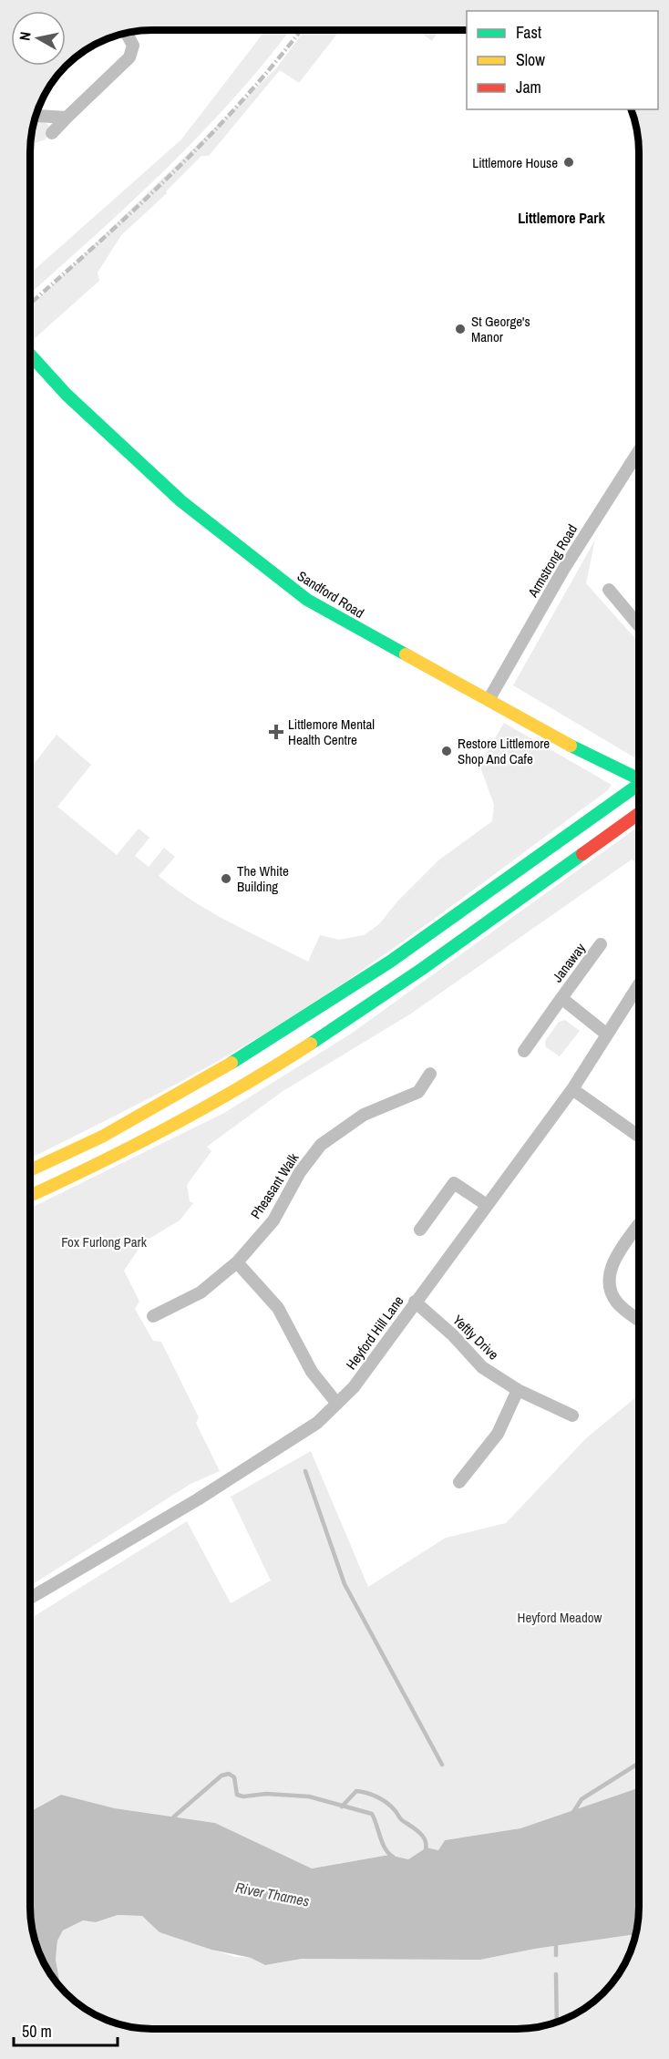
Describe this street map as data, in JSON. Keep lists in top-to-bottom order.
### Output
{
  "streets": {
    "main road": ["Sandford Road"],
    "street": [
      "Armstrong Road",
      "Janaway",
      "Pheasant Walk",
      "Heyford Hill Lane",
      "Yeftly Drive"
    ]
  },
  "crossings": [
    ["Armstrong Road", "Sandford Road"],
    ["Janaway", "Heyford Hill Lane"],
    ["Heyford Hill Lane", "Yeftly Drive"]
  ],
  "districts": ["Littlemore Park"],
  "water": ["River Thames"],
  "parks": ["Fox Furlong Park", "Heyford Meadow"],
  "places": {
    "other": [
      "Littlemore House",
      "St George's Manor",
      "Restore Littlemore Shop And Cafe",
      "The White Building"
    ],
    "health": ["Littlemore Mental Health Centre"]
  },
  "legend": ["Fast", "Slow", "Jam"],
  "scale_bar": "50 m",
  "north": "left"
}
